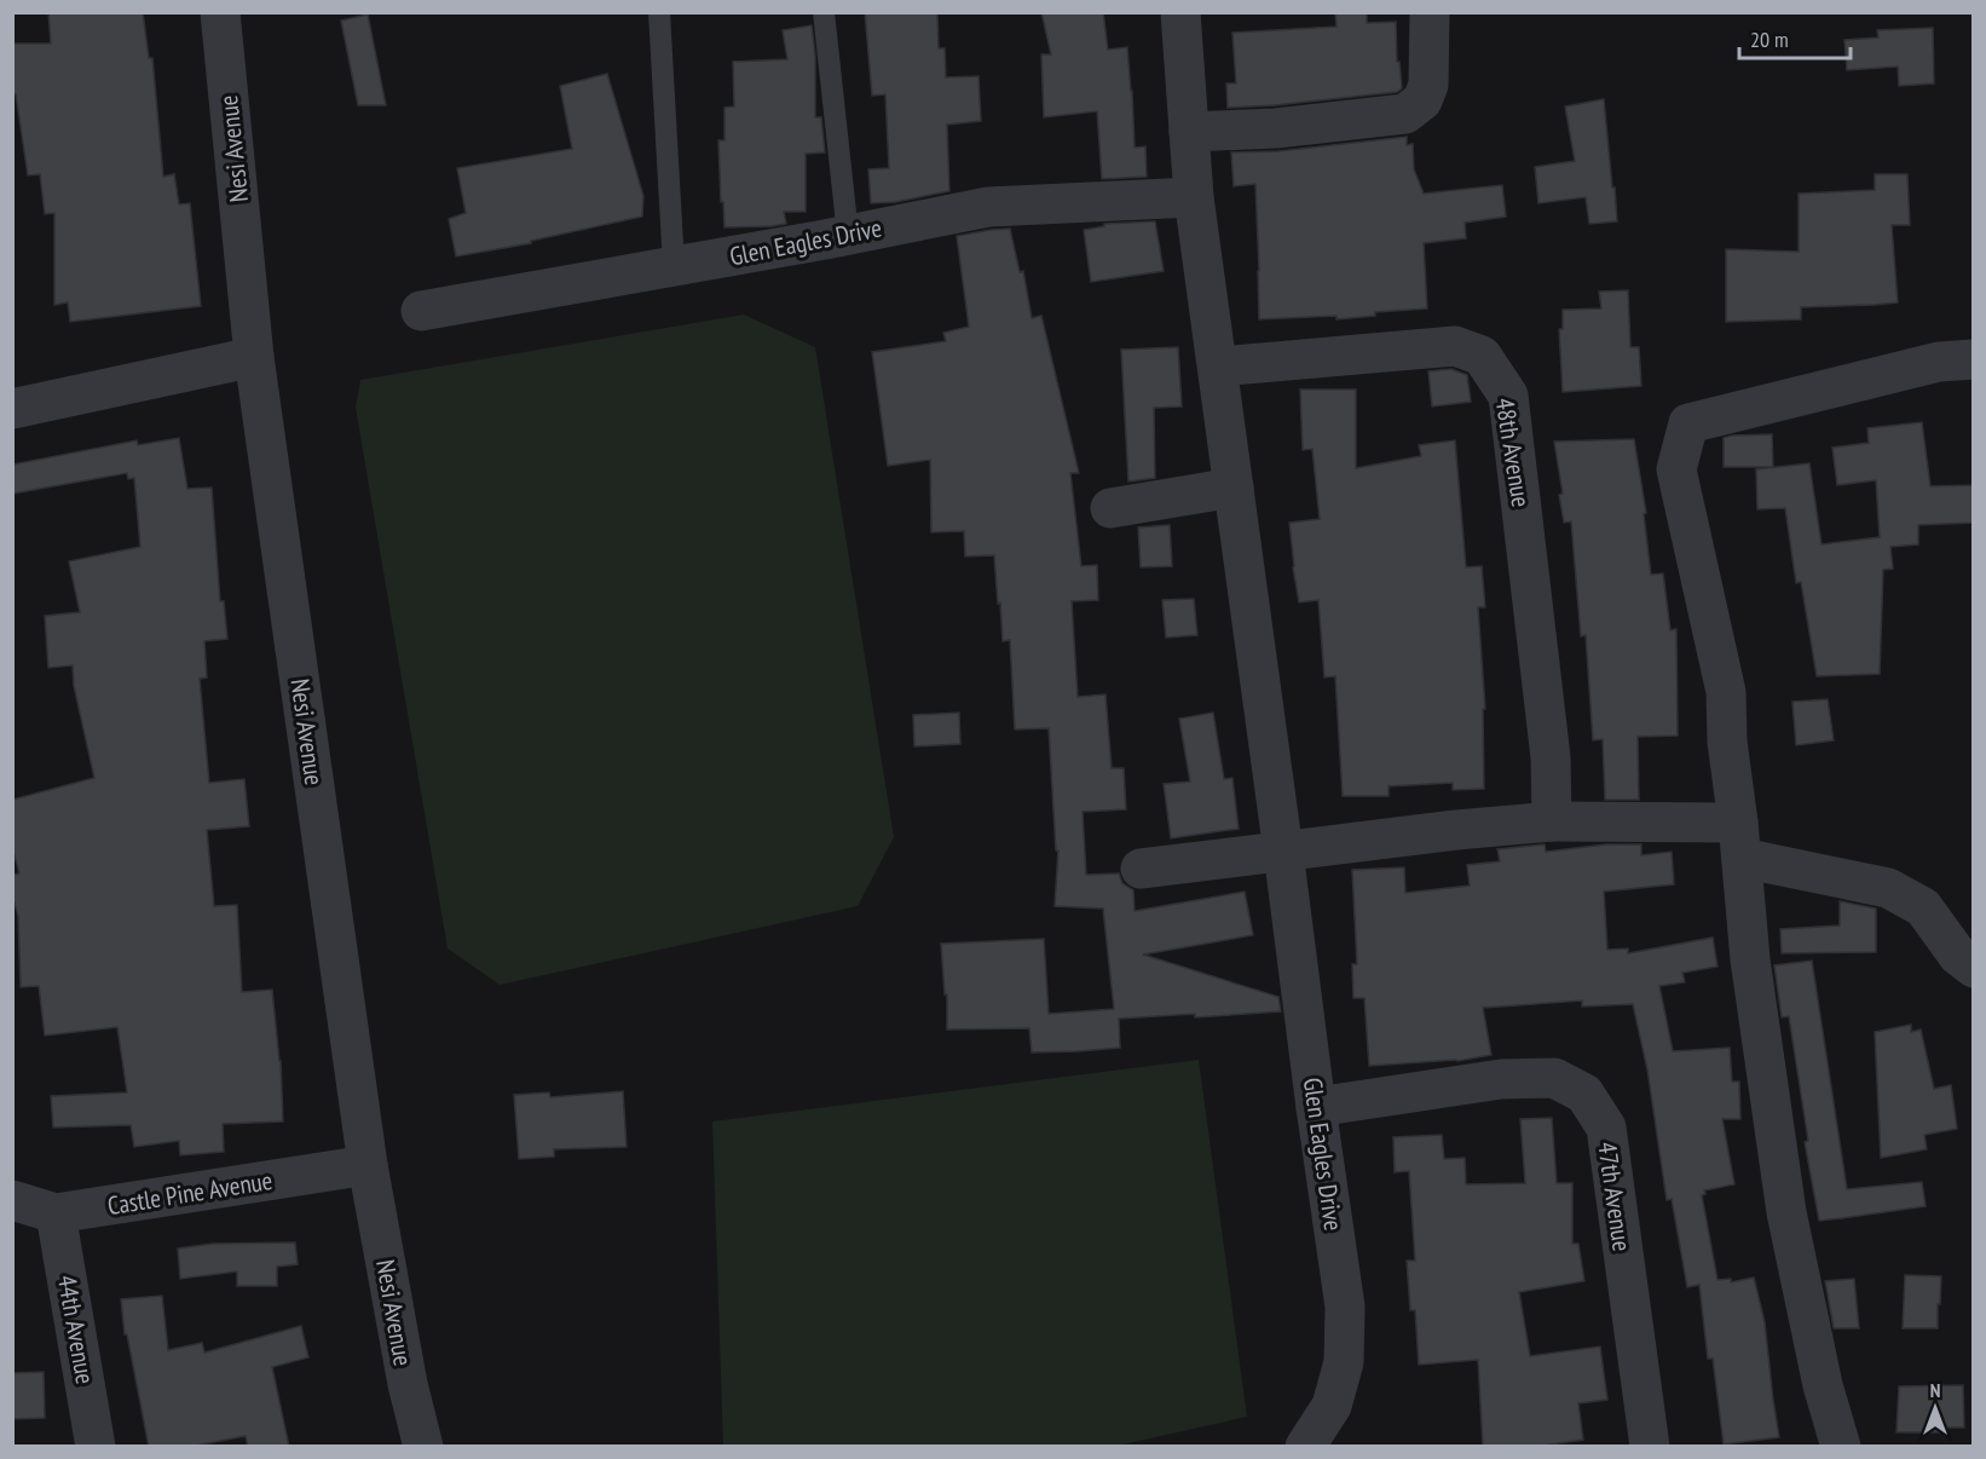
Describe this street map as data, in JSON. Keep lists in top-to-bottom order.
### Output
{
  "streets": {
    "street": [
      "Nesi Avenue",
      "Glen Eagles Drive",
      "48th Avenue",
      "Castle Pine Avenue",
      "47th Avenue",
      "44th Avenue"
    ]
  },
  "crossings": [
    ["Nesi Avenue", "Castle Pine Avenue"],
    ["Glen Eagles Drive", "48th Avenue"],
    ["Glen Eagles Drive", "47th Avenue"],
    ["Castle Pine Avenue", "44th Avenue"]
  ],
  "scale_bar": "20 m",
  "north": "top"
}
